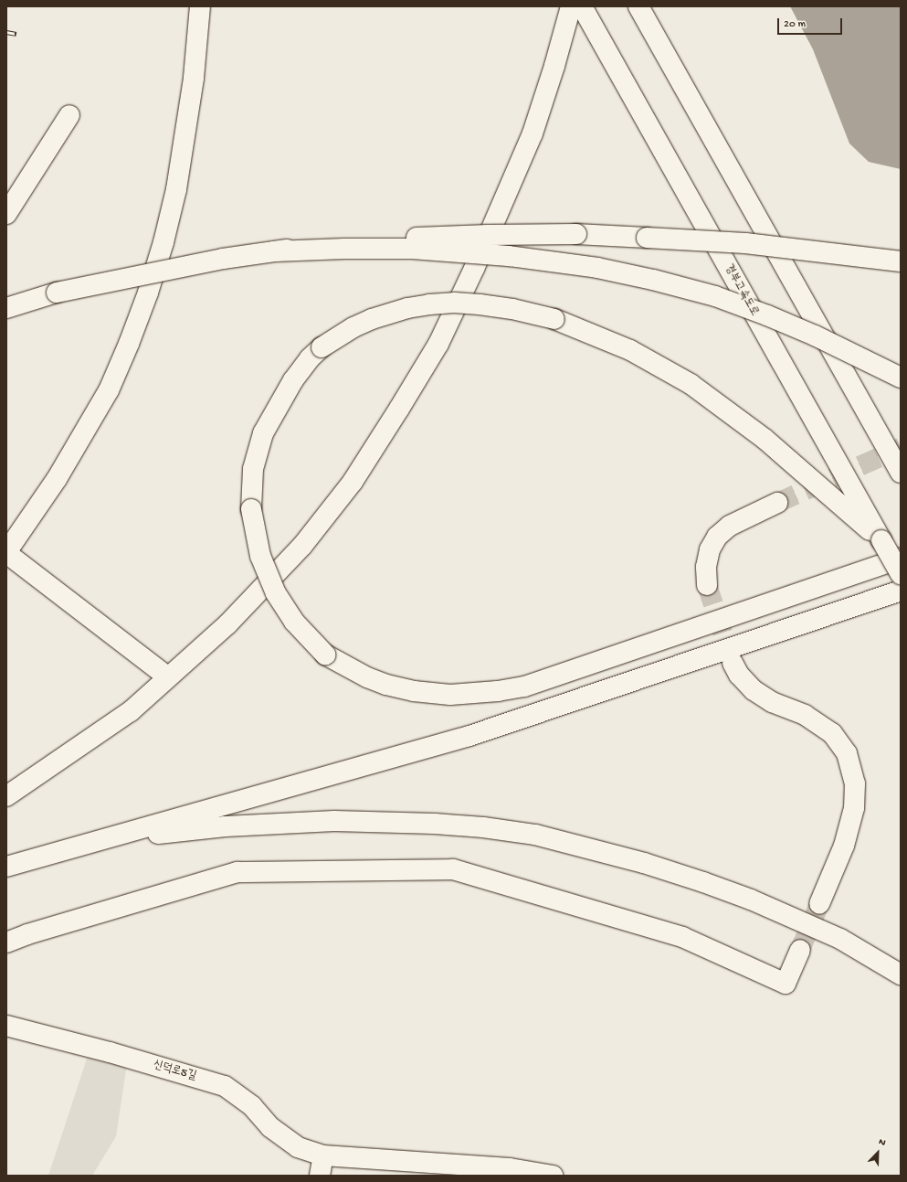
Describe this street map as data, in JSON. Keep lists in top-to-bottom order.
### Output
{
  "streets": {
    "main road": ["경부고속도로", "신덕로5길"]
  },
  "scale_bar": "20 m",
  "north": "top right"
}
